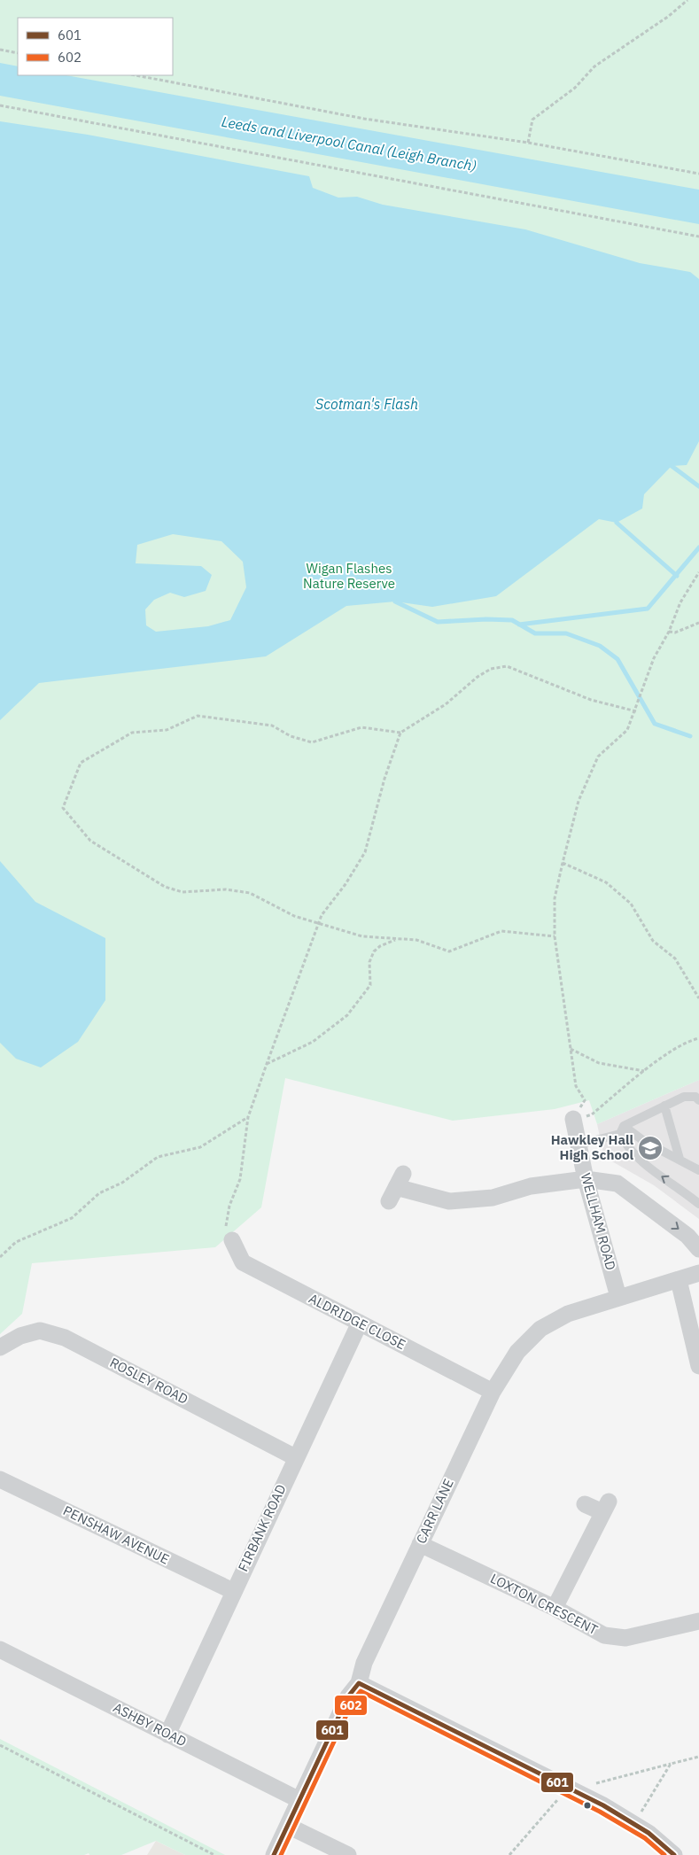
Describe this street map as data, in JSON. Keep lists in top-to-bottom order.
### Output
{
  "streets": {
    "street": [
      "WELLHAM ROAD",
      "ALDRIDGE CLOSE",
      "ROSLEY ROAD",
      "CARR LANE",
      "FIRBANK ROAD",
      "PENSHAW AVENUE",
      "LOXTON CRESCENT",
      "ASHBY ROAD"
    ]
  },
  "crossings": [
    ["WELLHAM ROAD", "CARR LANE"],
    ["ALDRIDGE CLOSE", "CARR LANE"],
    ["ALDRIDGE CLOSE", "FIRBANK ROAD"],
    ["ROSLEY ROAD", "FIRBANK ROAD"],
    ["CARR LANE", "LOXTON CRESCENT"],
    ["CARR LANE", "ASHBY ROAD"],
    ["FIRBANK ROAD", "PENSHAW AVENUE"],
    ["FIRBANK ROAD", "ASHBY ROAD"]
  ],
  "water": ["Leeds and Liverpool Canal (Leigh Branch)", "Scotman's Flash"],
  "parks": ["Wigan Flashes Nature Reserve"],
  "places": {
    "school or university": ["Hawkley Hall High School"]
  },
  "lines": ["transit line 601", "transit line 602"],
  "legend": ["601", "602"]
}
